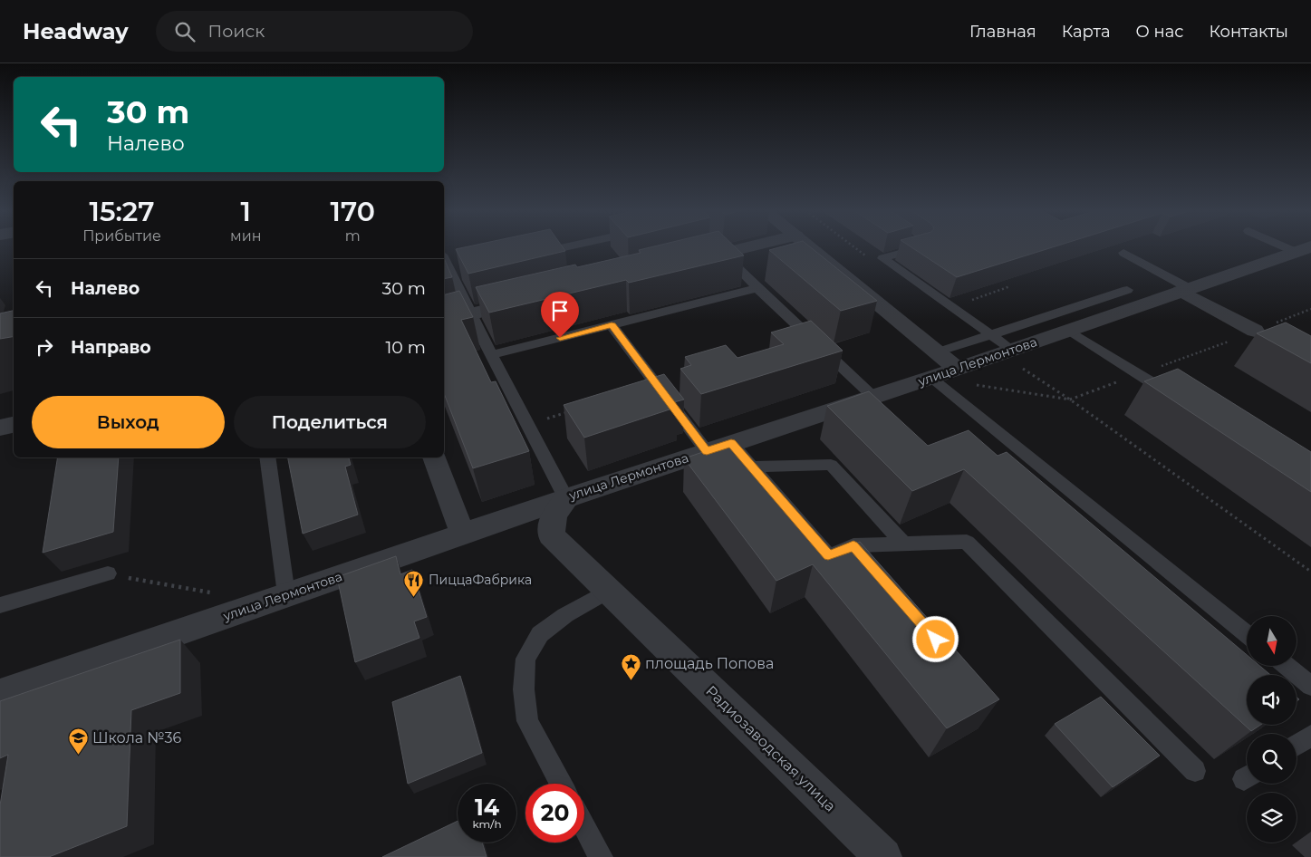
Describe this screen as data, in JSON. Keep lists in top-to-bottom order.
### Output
{
  "streets": {
    "street": ["улица Лермонтова", "Радиозаводская улица"]
  },
  "crossings": [
    ["улица Лермонтова", "Радиозаводская улица"]
  ],
  "places": {
    "restaurant": ["ПиццаФабрика"],
    "place": ["площадь Попова"],
    "school or university": ["Школа №36"]
  },
  "north": "bottom",
  "page": {
    "header": "Headway",
    "search": "Поиск",
    "nav": [
      "Главная",
      "Карта",
      "О нас",
      "Контакты"
    ],
    "turn": ["30 m", "Налево"],
    "eta": [
      "15:27",
      "Прибытие",
      "1",
      "мин",
      "170",
      "m"
    ],
    "list": [
      {
        "name": "Налево",
        "value": "30 m"
      },
      {
        "name": "Направо",
        "value": "10 m"
      }
    ],
    "buttons": ["Выход", "Поделиться"],
    "speed": "14 km/h",
    "limit": "20"
  }
}
